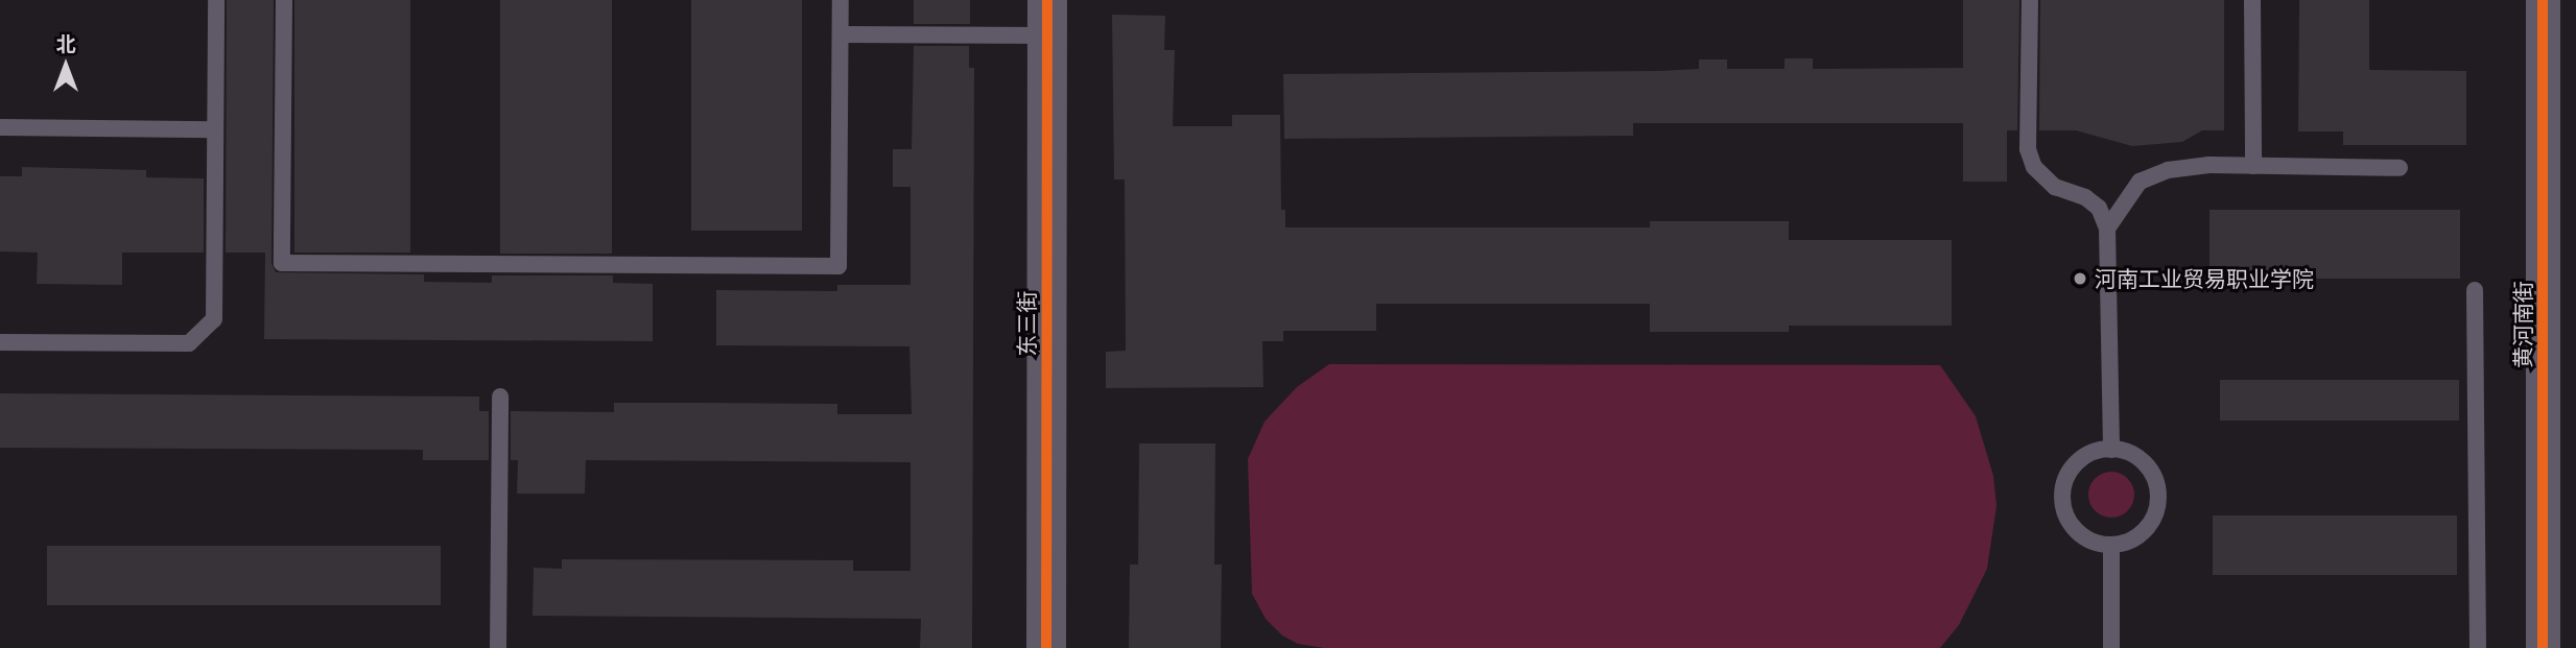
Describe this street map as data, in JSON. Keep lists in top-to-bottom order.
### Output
{
  "streets": {
    "street": ["东三街", "黄河南街"]
  },
  "places": ["河南工业贸易职业学院"],
  "north": "top"
}
